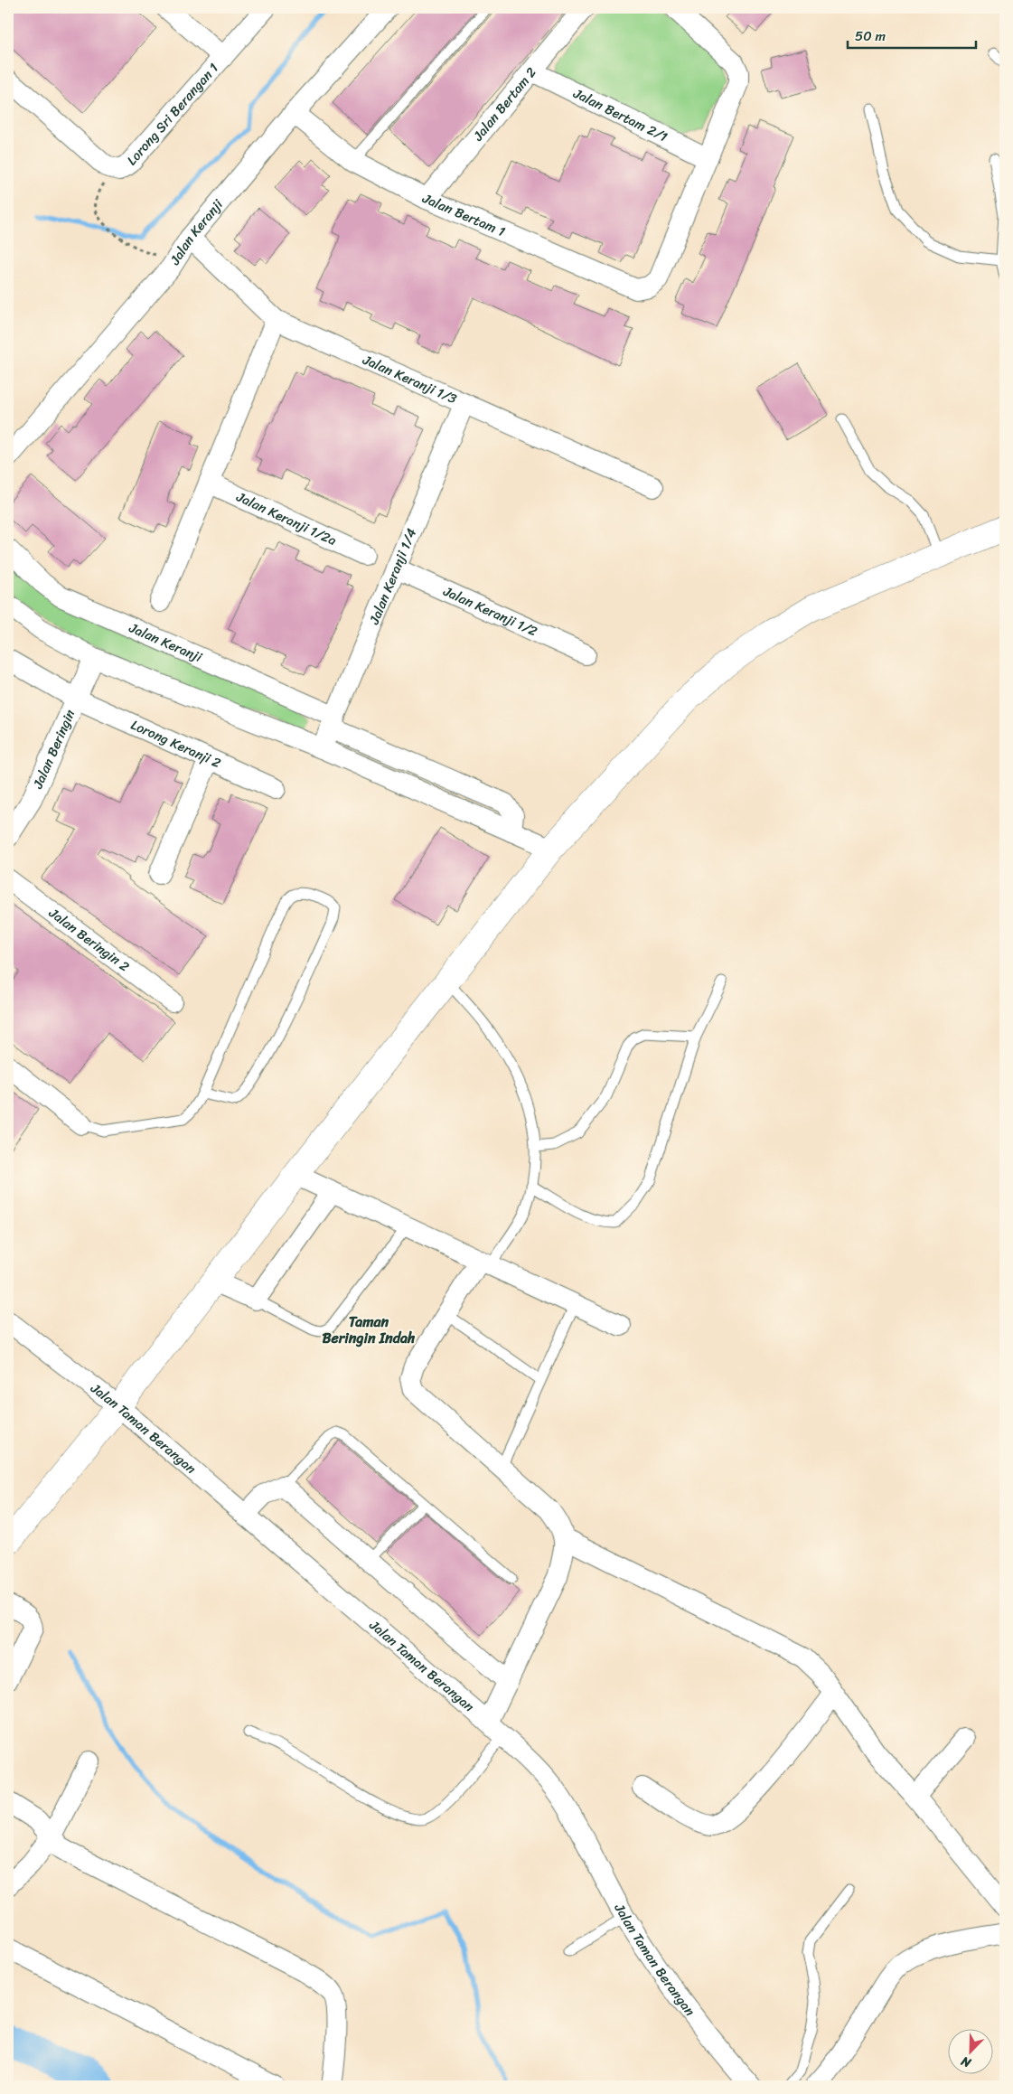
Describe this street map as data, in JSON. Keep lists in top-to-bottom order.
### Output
{
  "streets": {
    "street": [
      "Jalan Bertam 2",
      "Lorong Sri Berangan 1",
      "Jalan Bertam 2/1",
      "Jalan Bertam 1",
      "Jalan Keranji",
      "Jalan Keranji 1/3",
      "Jalan Keranji 1/2a",
      "Jalan Keranji 1/4",
      "Jalan Keranji 1/2",
      "Lorong Keranji 2",
      "Jalan Beringin",
      "Jalan Beringin 2",
      "Jalan Taman Berangan"
    ]
  },
  "crossings": [
    ["Jalan Bertam 2", "Jalan Bertam 2/1"],
    ["Jalan Bertam 2", "Jalan Bertam 1"],
    ["Jalan Bertam 2/1", "Jalan Bertam 1"],
    ["Jalan Bertam 1", "Jalan Keranji"],
    ["Jalan Keranji", "Jalan Keranji 1/3"],
    ["Jalan Keranji", "Jalan Keranji 1/4"],
    ["Jalan Keranji 1/3", "Jalan Keranji 1/4"],
    ["Jalan Keranji 1/4", "Jalan Keranji 1/2"],
    ["Lorong Keranji 2", "Jalan Beringin"]
  ],
  "districts": ["Taman Beringin Indah"],
  "scale_bar": "50 m",
  "north": "bottom left"
}
